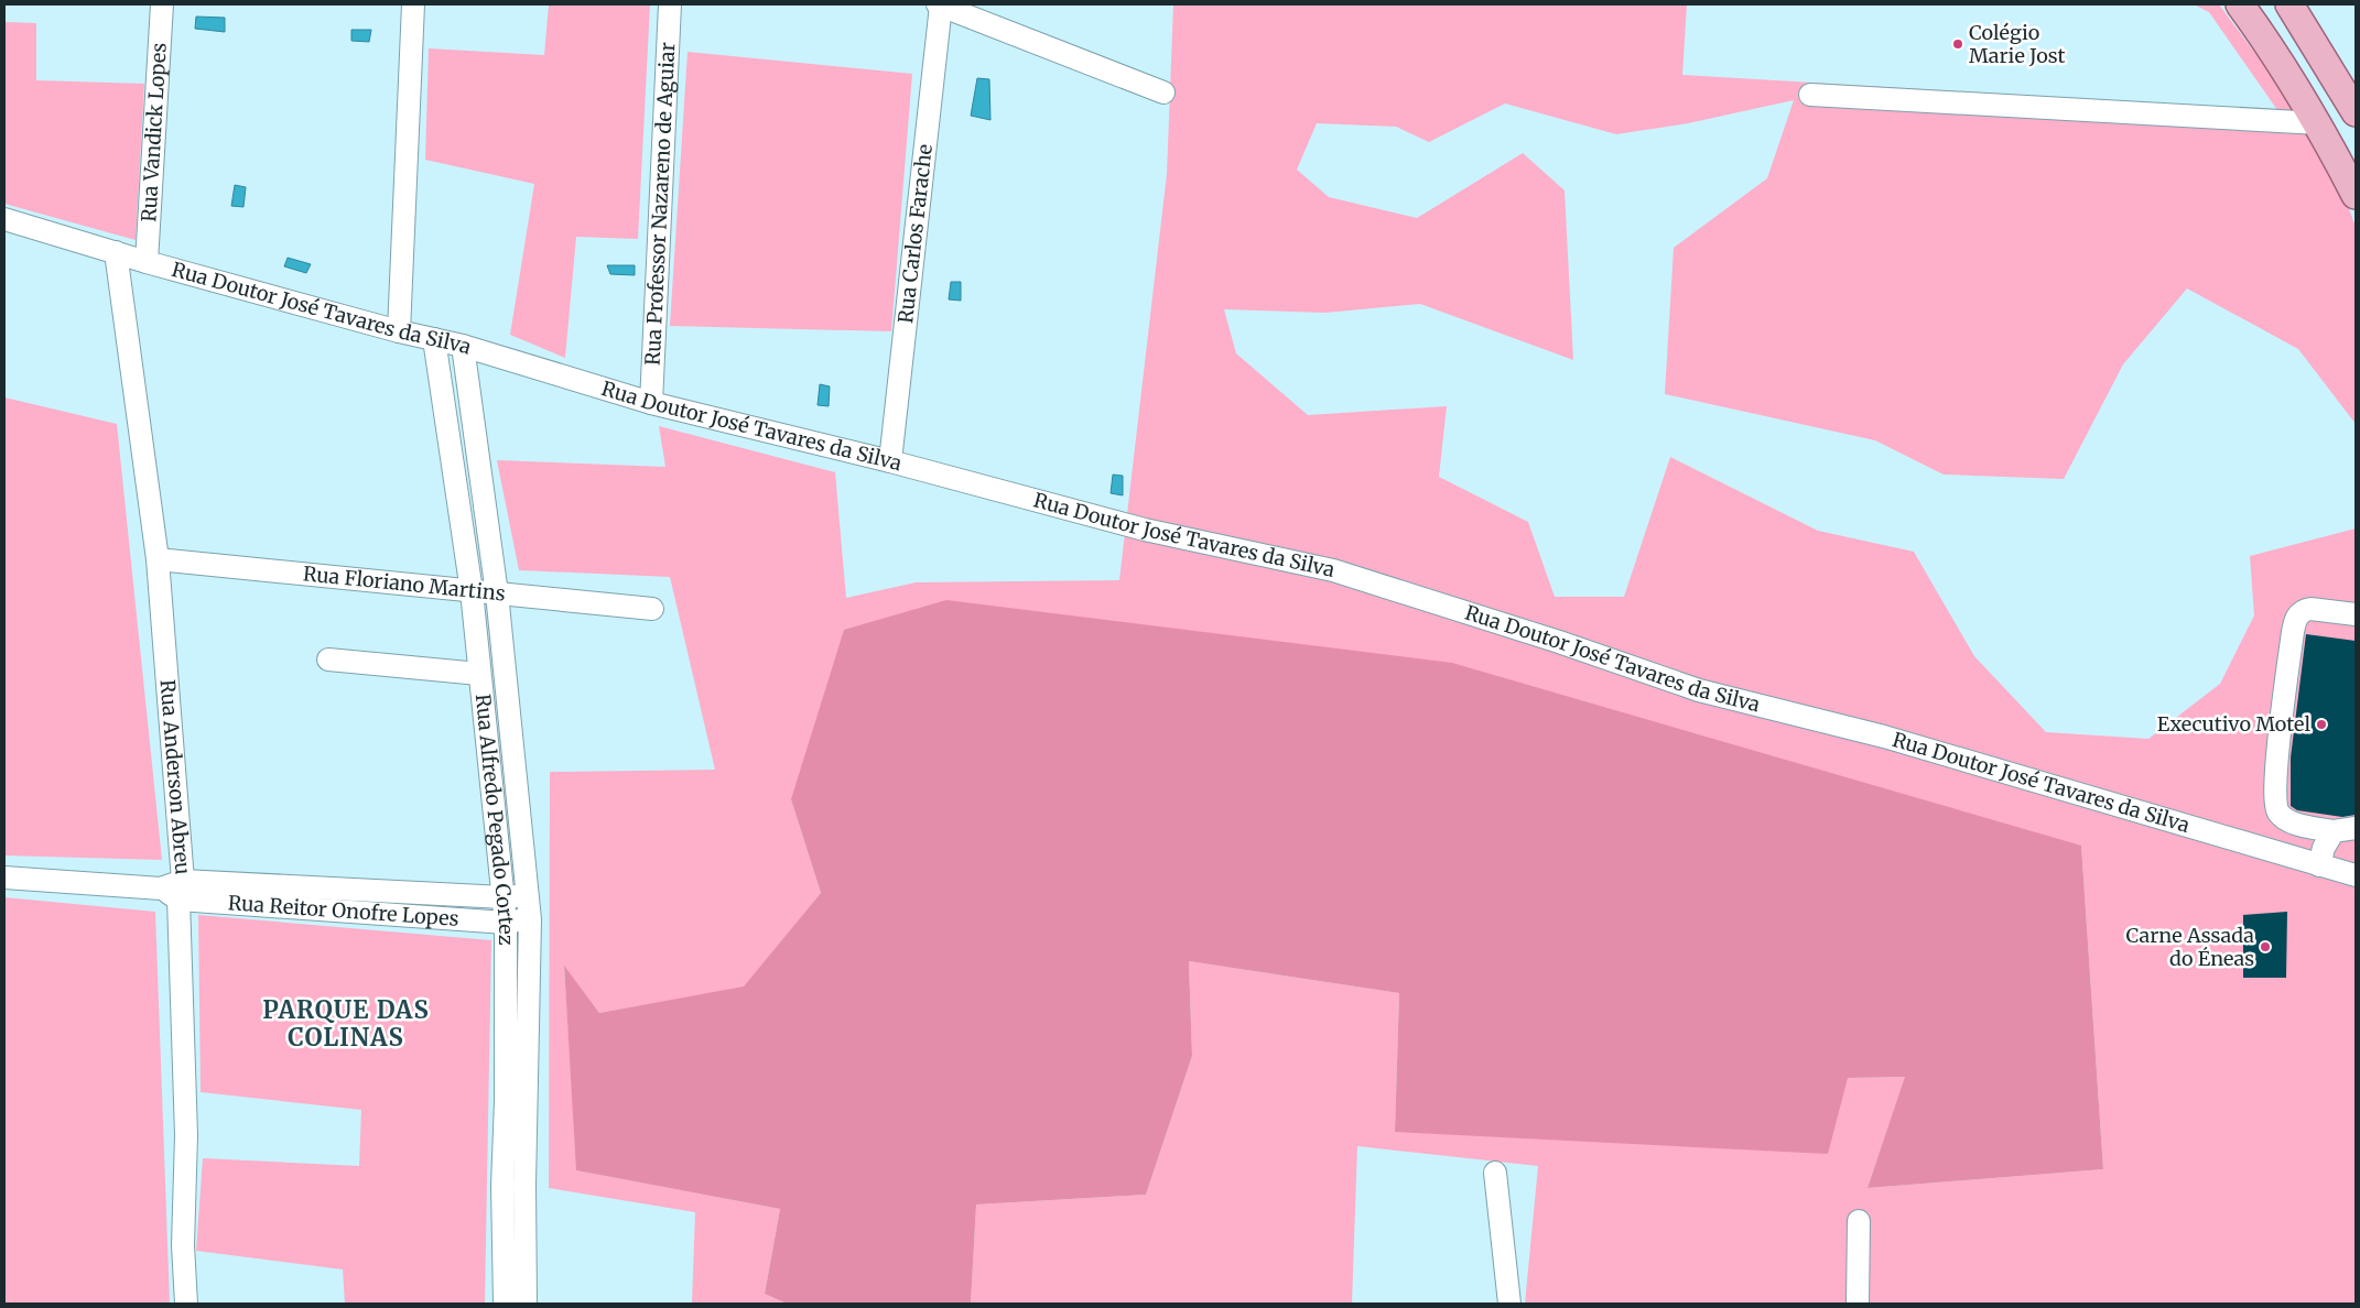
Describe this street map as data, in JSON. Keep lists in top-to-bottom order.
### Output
{
  "streets": {
    "street": [
      "Rua Vandick Lopes",
      "Rua Professor Nazareno de Aguiar",
      "Rua Carlos Farache",
      "Rua Doutor José Tavares da Silva",
      "Rua Floriano Martins",
      "Rua Anderson Abreu",
      "Rua Alfredo Pegado Cortez",
      "Rua Reitor Onofre Lopes"
    ]
  },
  "crossings": [
    ["Rua Vandick Lopes", "Rua Doutor José Tavares da Silva"],
    ["Rua Professor Nazareno de Aguiar", "Rua Doutor José Tavares da Silva"],
    ["Rua Carlos Farache", "Rua Doutor José Tavares da Silva"],
    ["Rua Doutor José Tavares da Silva", "Rua Anderson Abreu"],
    ["Rua Doutor José Tavares da Silva", "Rua Alfredo Pegado Cortez"],
    ["Rua Floriano Martins", "Rua Anderson Abreu"],
    ["Rua Floriano Martins", "Rua Alfredo Pegado Cortez"],
    ["Rua Anderson Abreu", "Rua Reitor Onofre Lopes"],
    ["Rua Alfredo Pegado Cortez", "Rua Reitor Onofre Lopes"]
  ],
  "districts": ["PARQUE DAS COLINAS"],
  "places": ["Colégio Marie Jost", "Executivo Motel", "Carne Assada do Éneas"]
}
